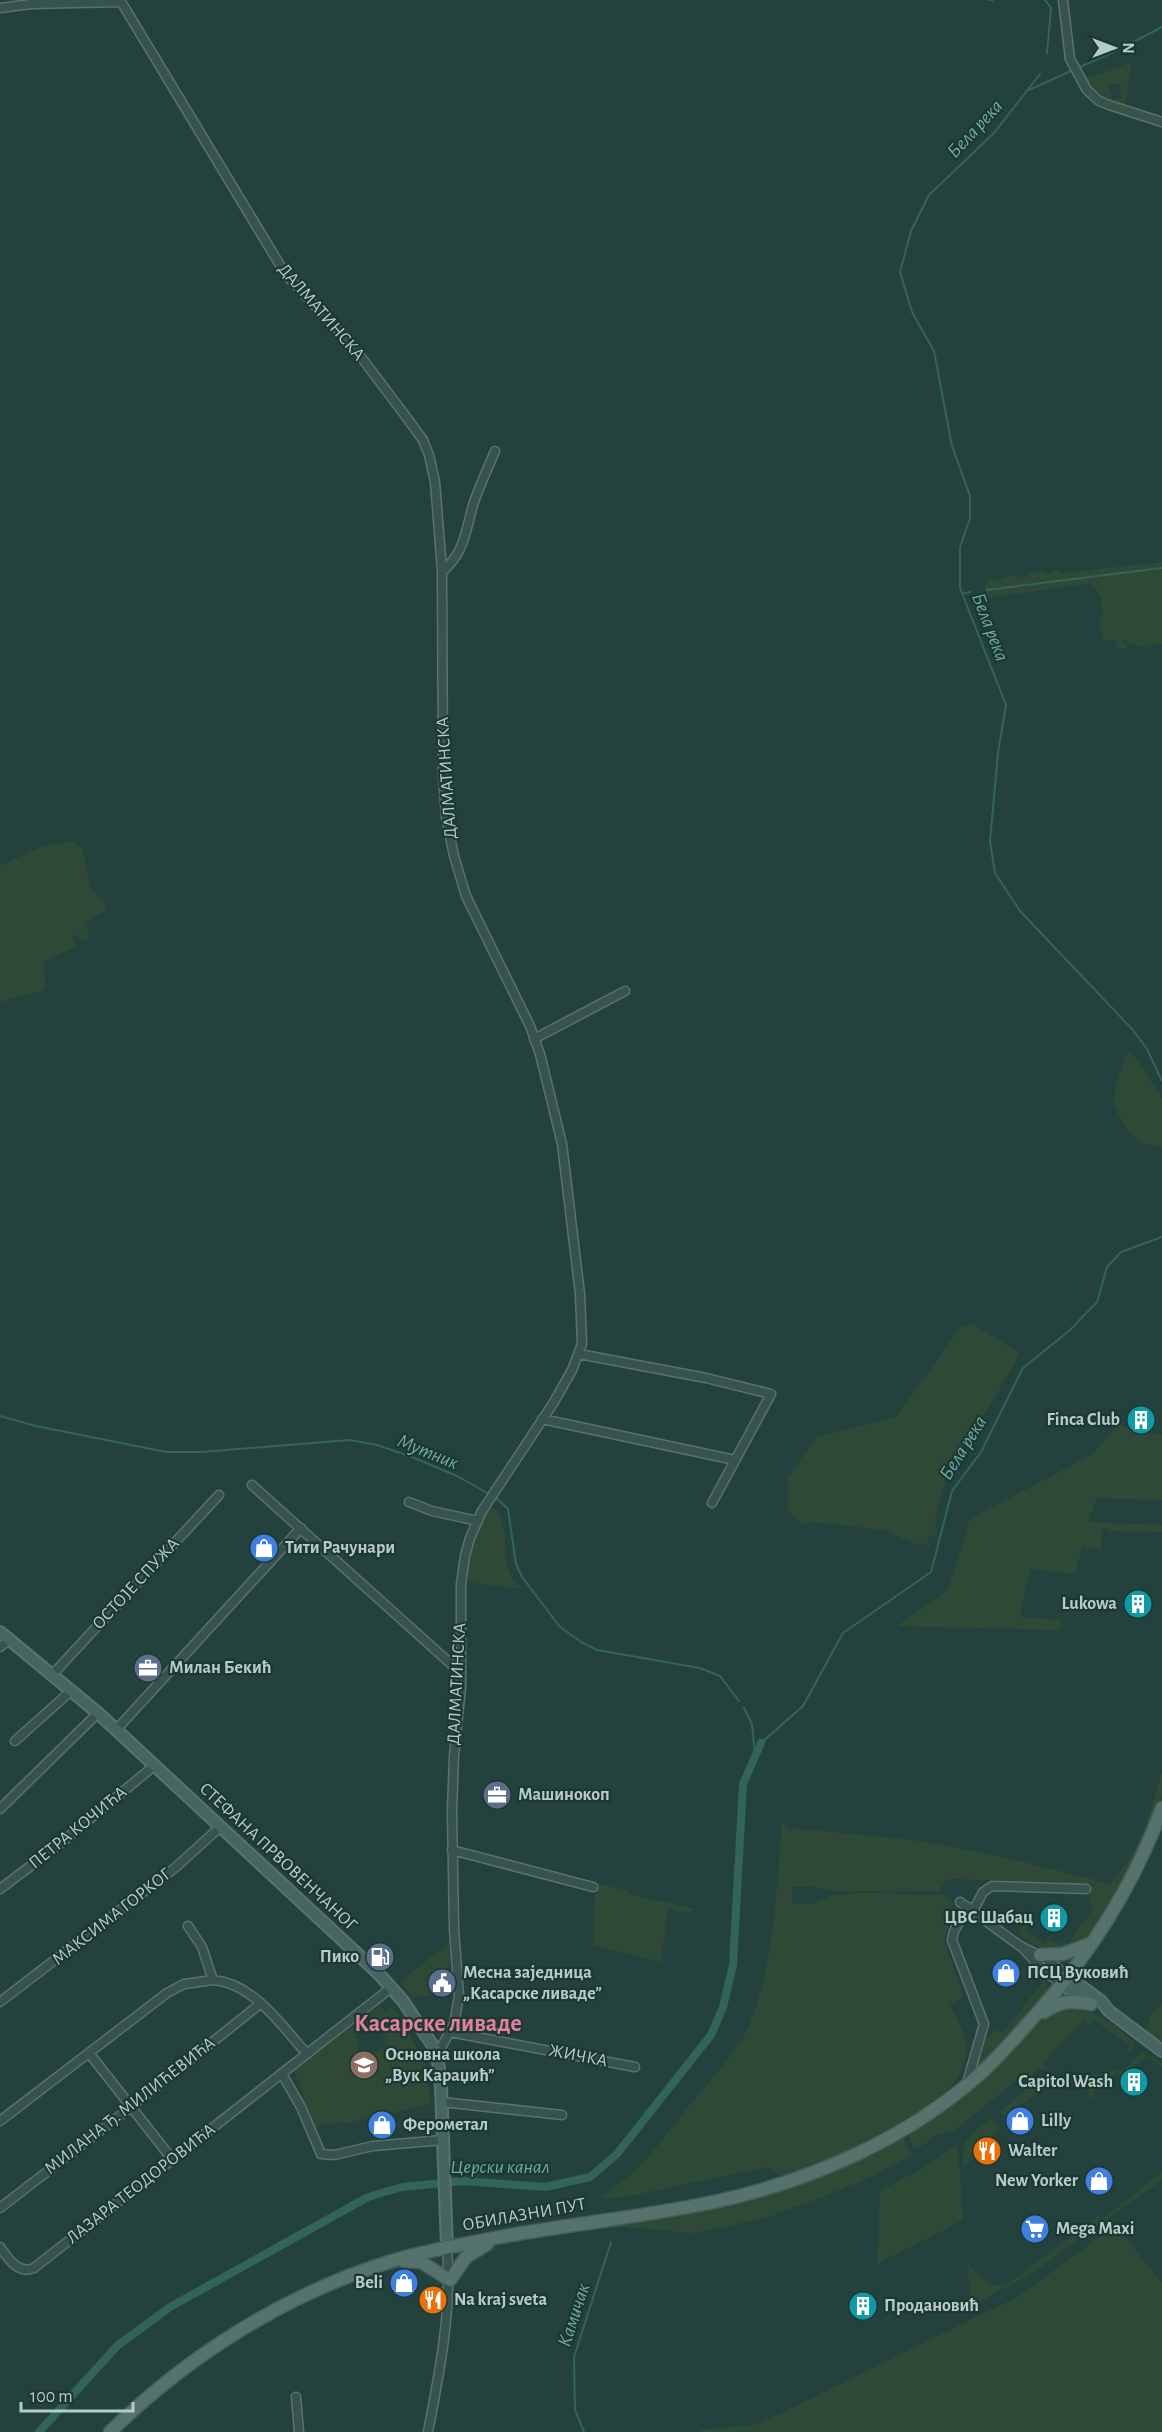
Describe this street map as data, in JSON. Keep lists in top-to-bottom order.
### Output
{
  "streets": {
    "main road": ["ОБИЛАЗНИ ПУТ"],
    "street": [
      "ДАЛМАТИНСКА",
      "ОСТОЈЕ СПУЖА",
      "ПЕТРА КОЧИЋА",
      "СТЕФАНА ПРВОВЕНЧАНОГ",
      "МАКСИМА ГОРКОГ",
      "ЖИЧКА",
      "МИЛАНА Ђ. МИЛИЋЕВИЋА",
      "ЛАЗАРА ТЕОДОРОВИЋА"
    ]
  },
  "crossings": [
    ["ДАЛМАТИНСКА", "СТЕФАНА ПРВОВЕНЧАНОГ"],
    ["ДАЛМАТИНСКА", "ЖИЧКА"],
    ["ОСТОЈЕ СПУЖА", "СТЕФАНА ПРВОВЕНЧАНОГ"],
    ["ПЕТРА КОЧИЋА", "СТЕФАНА ПРВОВЕНЧАНОГ"],
    ["СТЕФАНА ПРВОВЕНЧАНОГ", "МАКСИМА ГОРКОГ"],
    ["СТЕФАНА ПРВОВЕНЧАНОГ", "ЛАЗАРА ТЕОДОРОВИЋА"],
    ["СТЕФАНА ПРВОВЕНЧАНОГ", "ОБИЛАЗНИ ПУТ"]
  ],
  "districts": ["Касарске ливаде"],
  "water": [
    "Бела река",
    "Мутник",
    "Церски канал",
    "Камичак"
  ],
  "places": {
    "building": [
      "Finca Club",
      "Lukowa",
      "ЦВС Шабац",
      "Capitol Wash",
      "Продановић"
    ],
    "shop": [
      "Тити Рачунари",
      "ПСЦ Вуковић",
      "Lilly",
      "Ферометал",
      "New Yorker",
      "Beli"
    ],
    "office": ["Милан Бекић", "Машинокоп"],
    "fuel station": ["Пико"],
    "public building": ["Месна заједница „Касарске ливаде”"],
    "school or university": ["Основна школа „Вук Караџић”"],
    "restaurant": ["Walter", "Na kraj sveta"],
    "supermarket": ["Mega Maxi"]
  },
  "scale_bar": "100 m",
  "north": "right"
}
